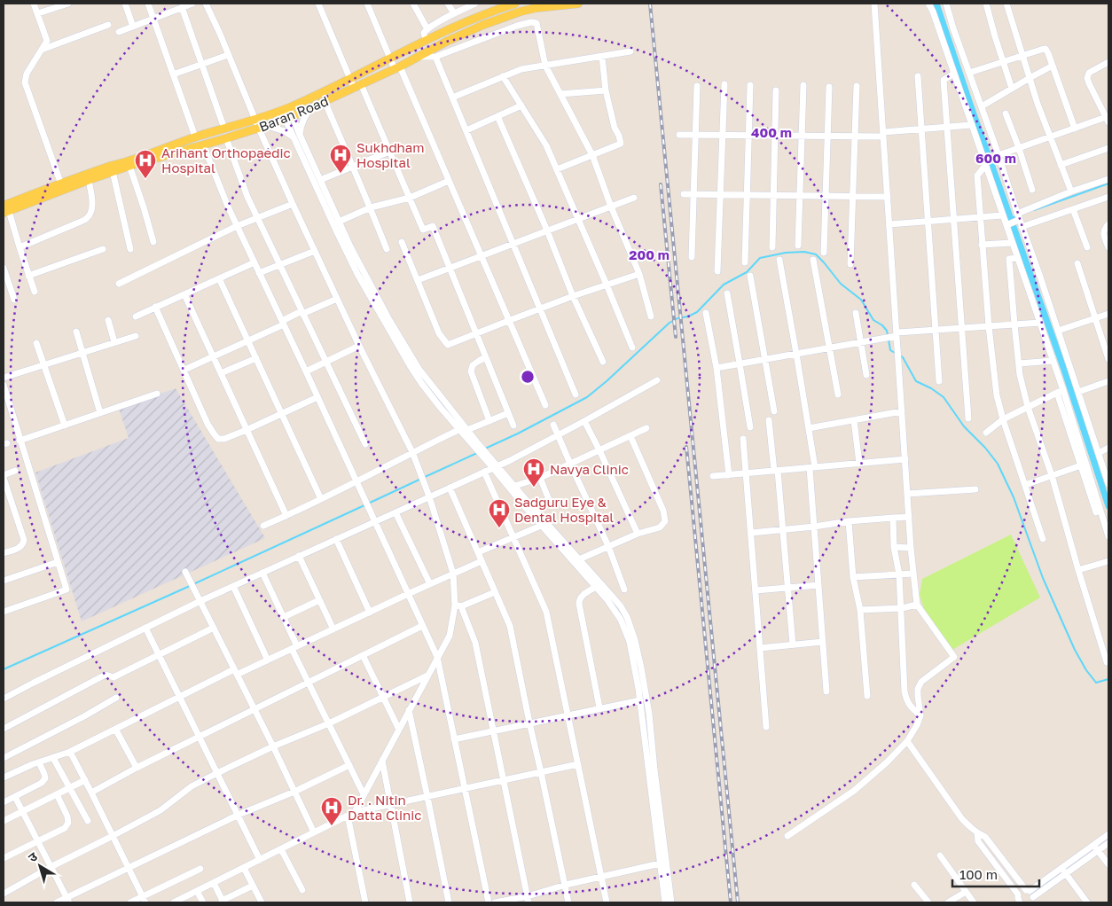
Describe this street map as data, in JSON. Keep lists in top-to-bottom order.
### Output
{
  "streets": {
    "main road": ["Baran Road"]
  },
  "places": {
    "hospital": [
      "Sukhdham Hospital",
      "Arihant Orthopaedic Hospital",
      "Navya Clinic",
      "Sadguru Eye & Dental Hospital",
      "Dr. . Nitin Datta Clinic"
    ]
  },
  "scale_bar": "100 m",
  "north": "top left",
  "rings": ["400 m", "600 m", "200 m"]
}
